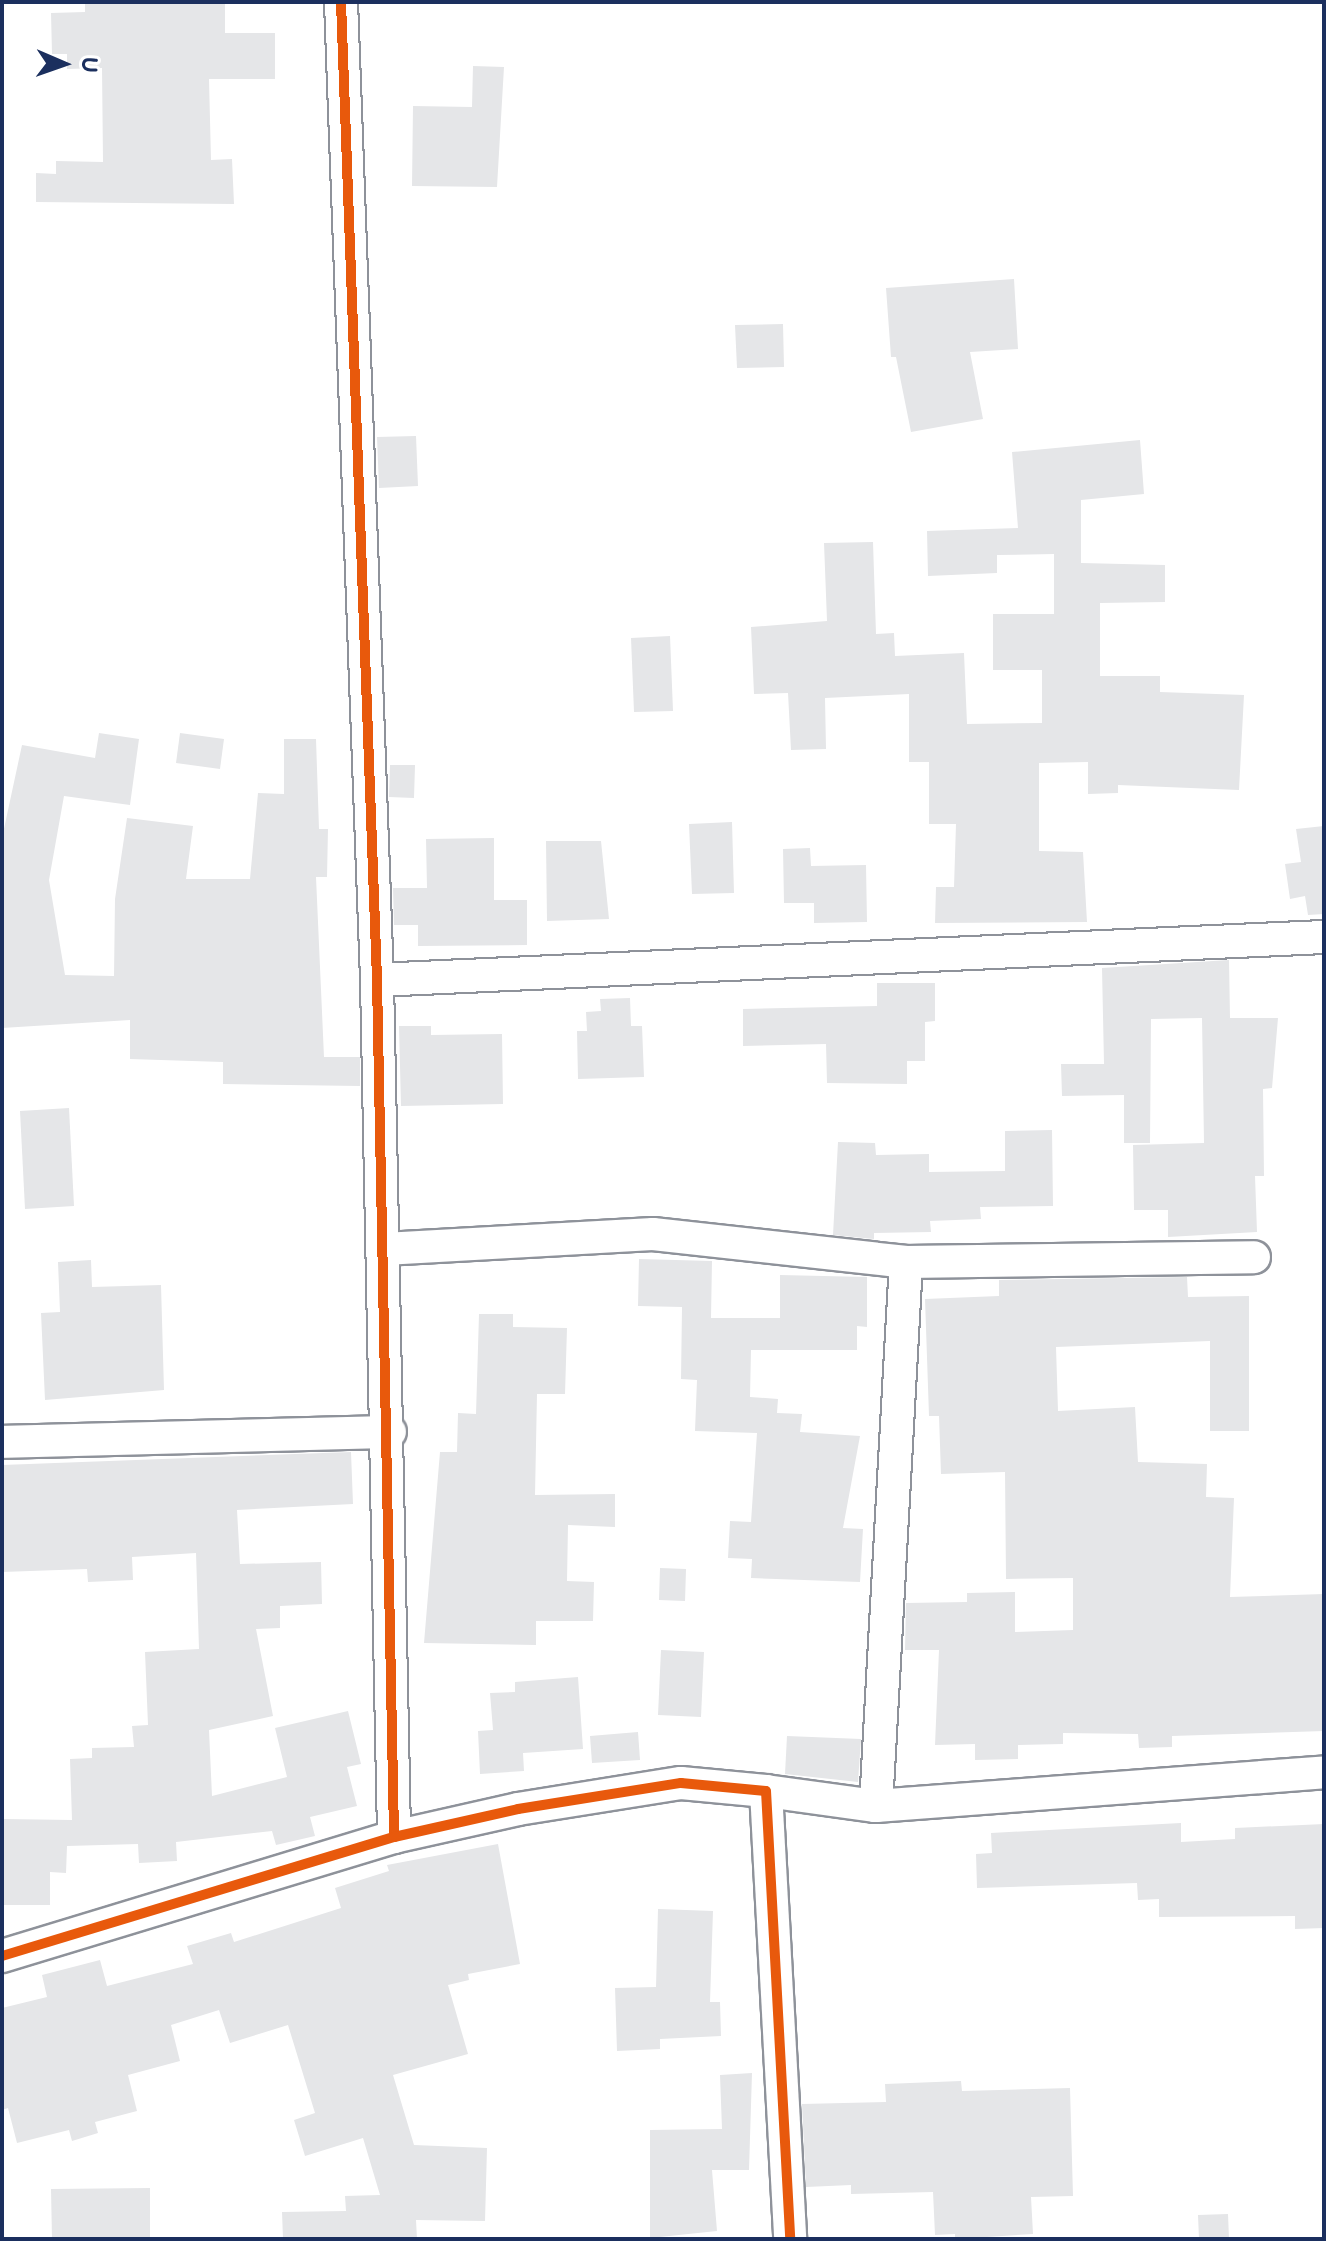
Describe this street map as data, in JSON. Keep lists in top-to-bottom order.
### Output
{
  "north": "right"
}
